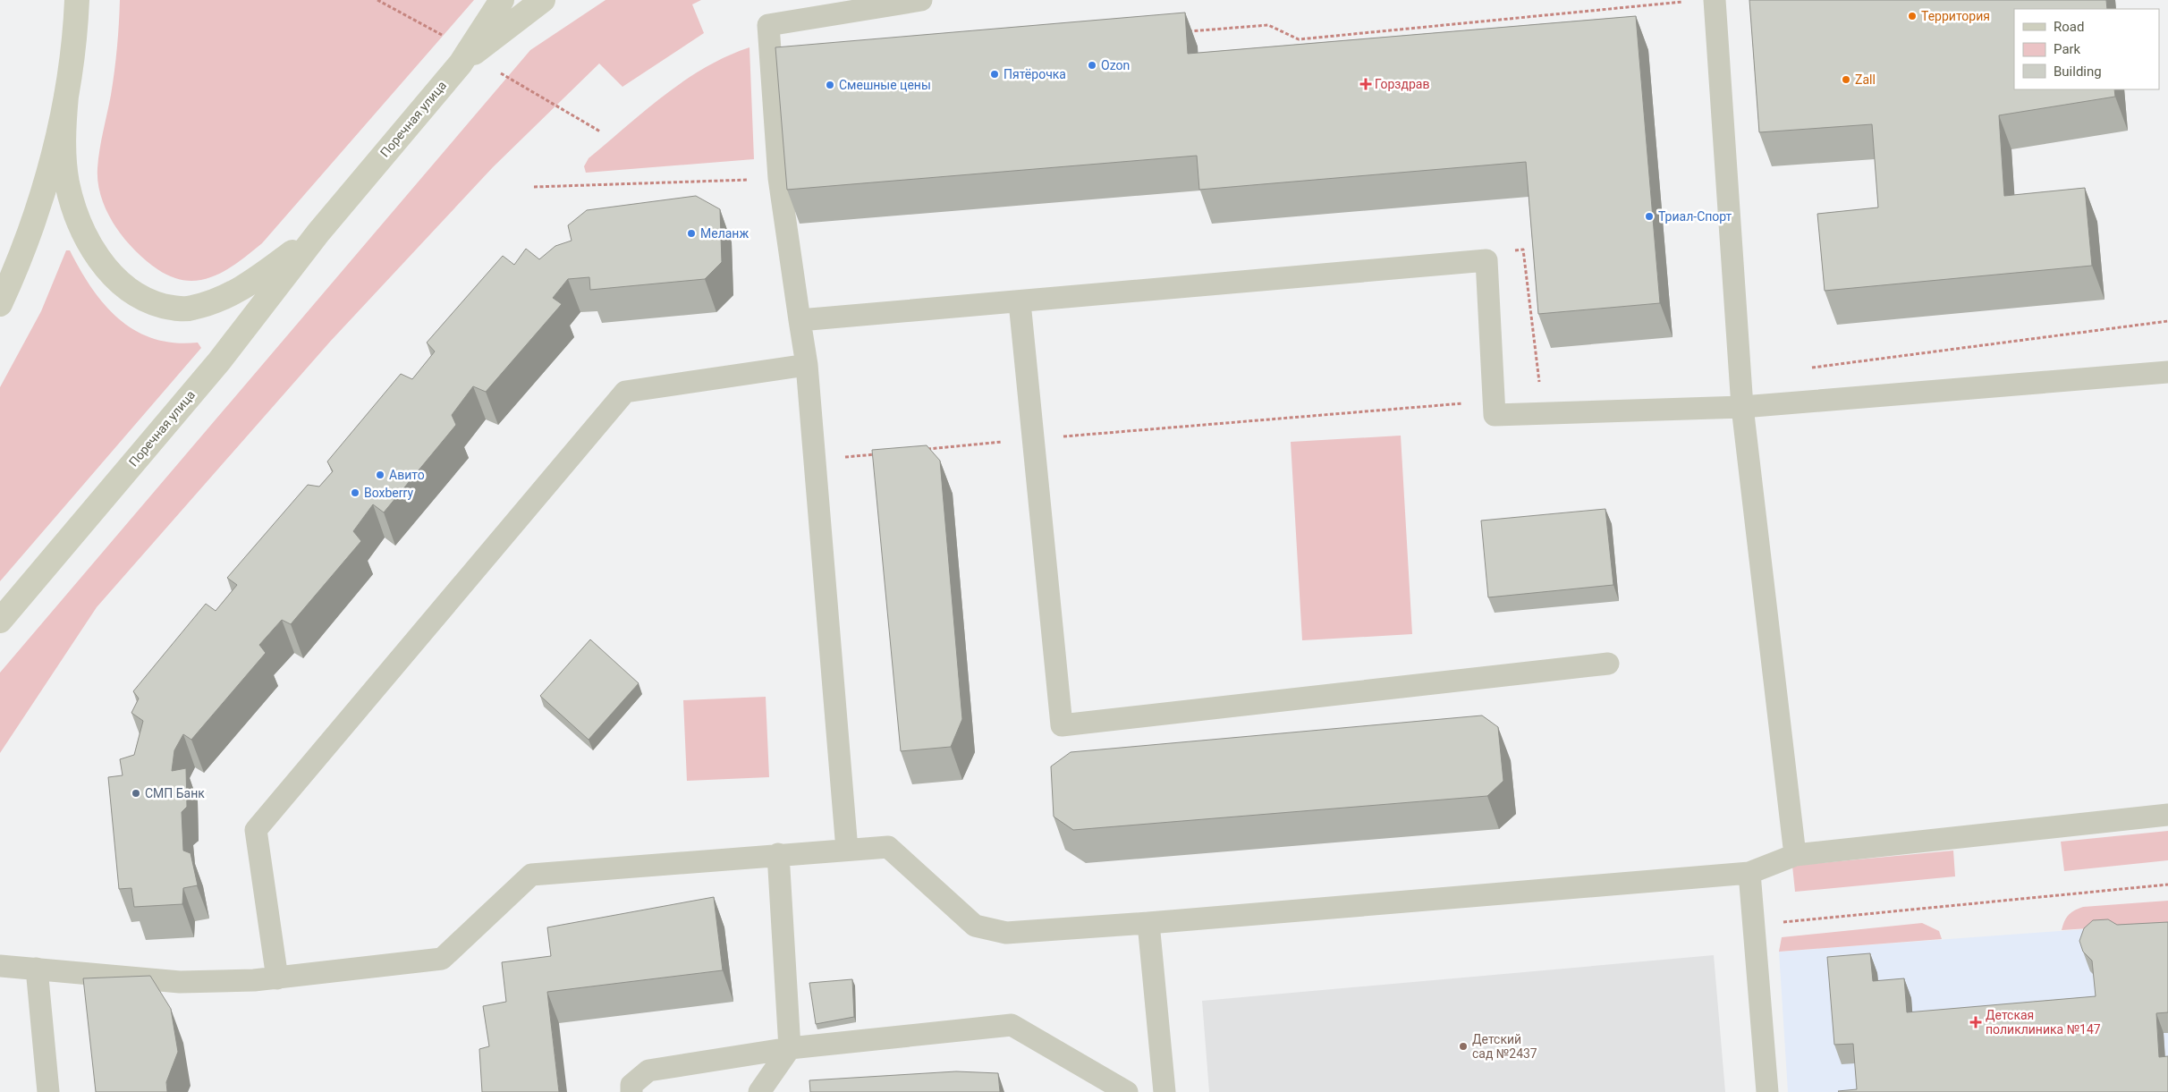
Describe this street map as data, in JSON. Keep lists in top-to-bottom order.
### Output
{
  "streets": {
    "main road": ["Поречная улица"]
  },
  "places": {
    "other": [
      "Территория",
      "Ozon",
      "Пятёрочка",
      "Zall",
      "Смешные цены",
      "Триал-Спорт",
      "Меланж",
      "Авито",
      "Boxberry",
      "СМП Банк",
      "Детский сад №2437"
    ],
    "health": ["Горздрав", "Детская поликлиника №147"]
  },
  "legend": ["Road", "Park", "Building"]
}
